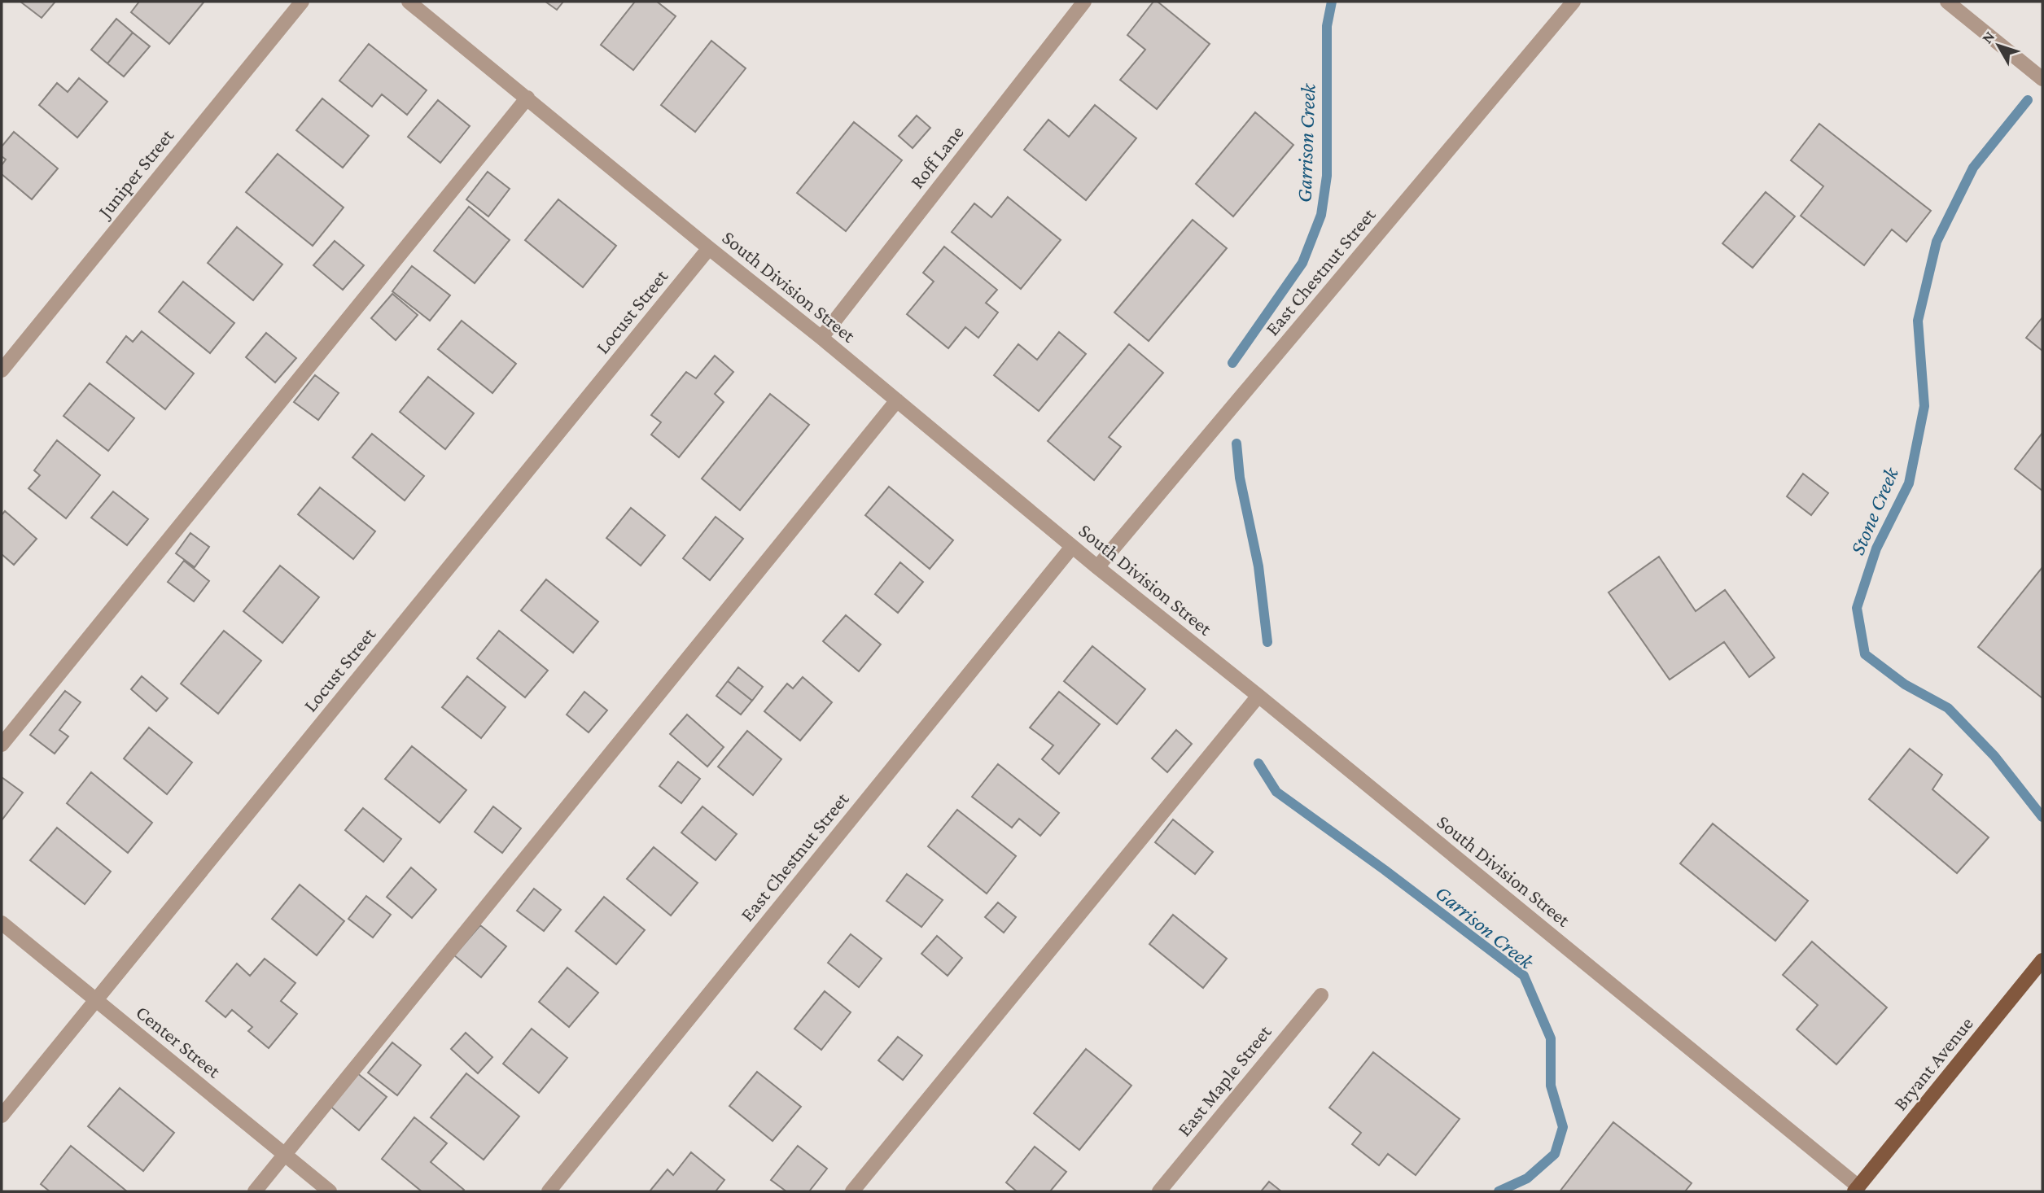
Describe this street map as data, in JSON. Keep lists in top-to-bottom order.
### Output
{
  "streets": {
    "main road": ["Bryant Avenue"],
    "street": [
      "Roff Lane",
      "Juniper Street",
      "East Chestnut Street",
      "South Division Street",
      "Locust Street",
      "Center Street",
      "East Maple Street"
    ]
  },
  "crossings": [
    ["Roff Lane", "South Division Street"],
    ["East Chestnut Street", "South Division Street"],
    ["South Division Street", "Locust Street"],
    ["South Division Street", "Bryant Avenue"],
    ["Locust Street", "Center Street"]
  ],
  "water": ["Garrison Creek", "Stone Creek"],
  "north": "top left"
}
